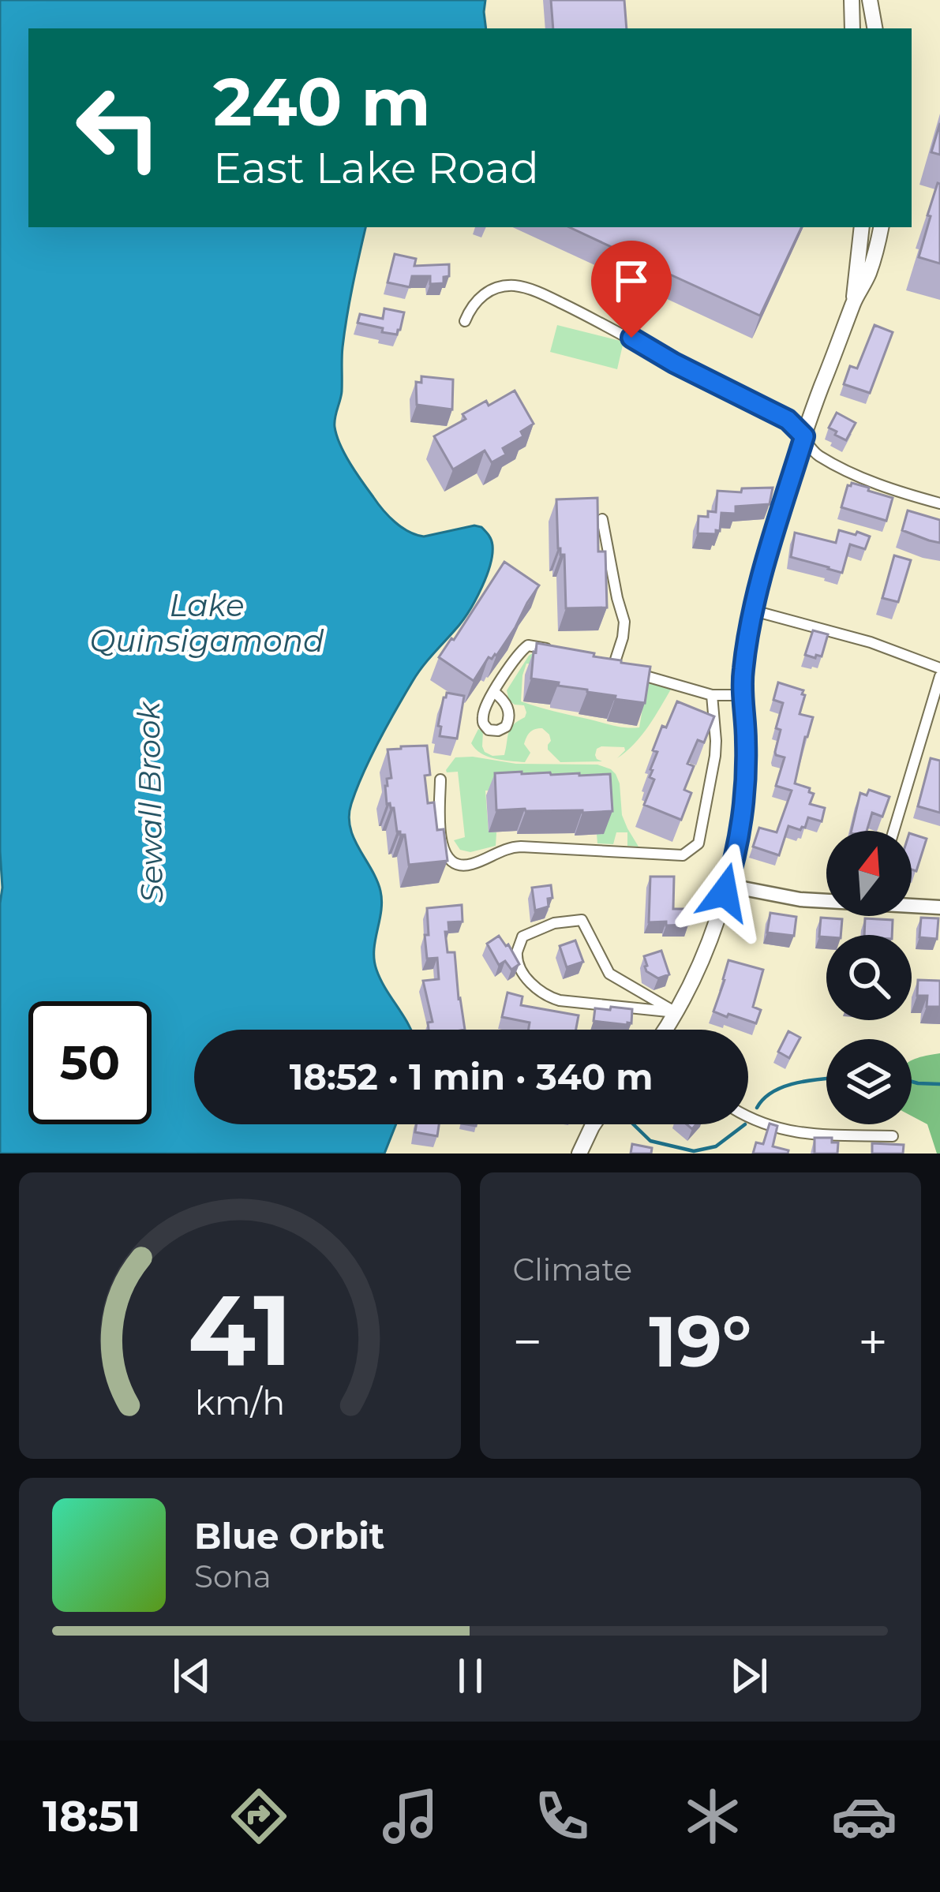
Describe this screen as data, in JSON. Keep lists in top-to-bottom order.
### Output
{
  "water": ["Lake Quinsigamond", "Sewall Brook"],
  "north": "top",
  "page": {
    "turn": ["240 m", "East Lake Road"],
    "limit": "50",
    "trip": "18:52 · 1 min · 340 m",
    "tile": "Climate",
    "heat": ["−", "19°", "+"],
    "song": ["Blue Orbit", "Sona"],
    "tabs": "18:51",
    "gauge": ["41", "km/h"]
  }
}
